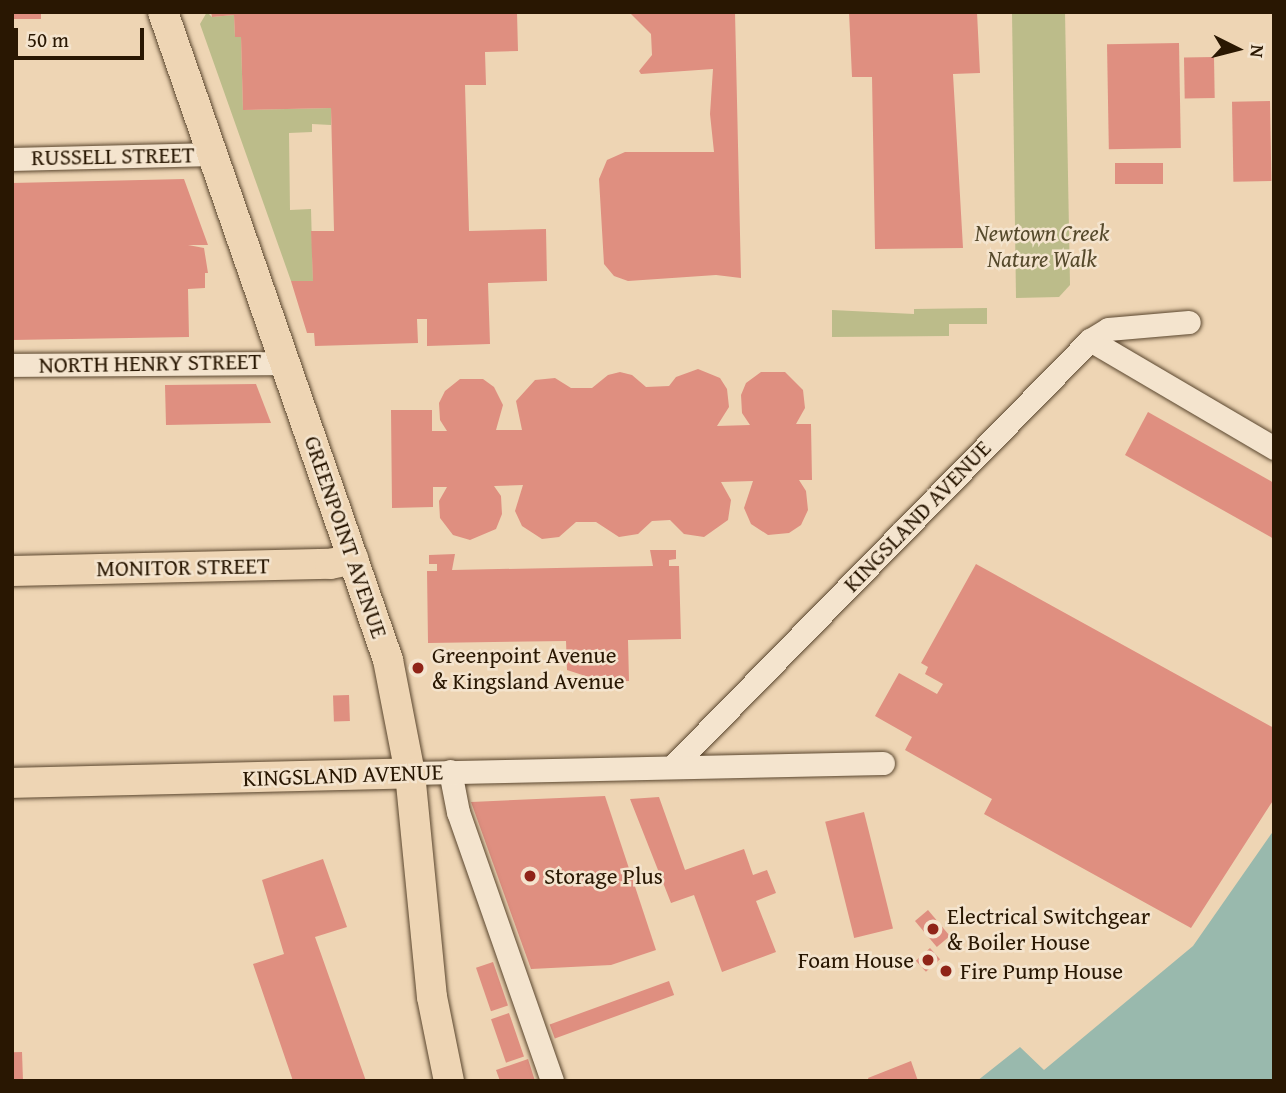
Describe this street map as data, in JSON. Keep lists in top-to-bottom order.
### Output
{
  "streets": {
    "main road": ["KINGSLAND AVENUE", "GREENPOINT AVENUE", "MONITOR STREET"],
    "street": ["RUSSELL STREET", "NORTH HENRY STREET"]
  },
  "crossings": [
    ["RUSSELL STREET", "GREENPOINT AVENUE"],
    ["NORTH HENRY STREET", "GREENPOINT AVENUE"],
    ["KINGSLAND AVENUE", "GREENPOINT AVENUE"],
    ["GREENPOINT AVENUE", "MONITOR STREET"]
  ],
  "parks": ["Newtown Creek Nature Walk"],
  "places": [
    "Greenpoint Avenue & Kingsland Avenue",
    "Storage Plus",
    "Electrical Switchgear & Boiler House",
    "Foam House",
    "Fire Pump House"
  ],
  "scale_bar": "50 m",
  "north": "right"
}
